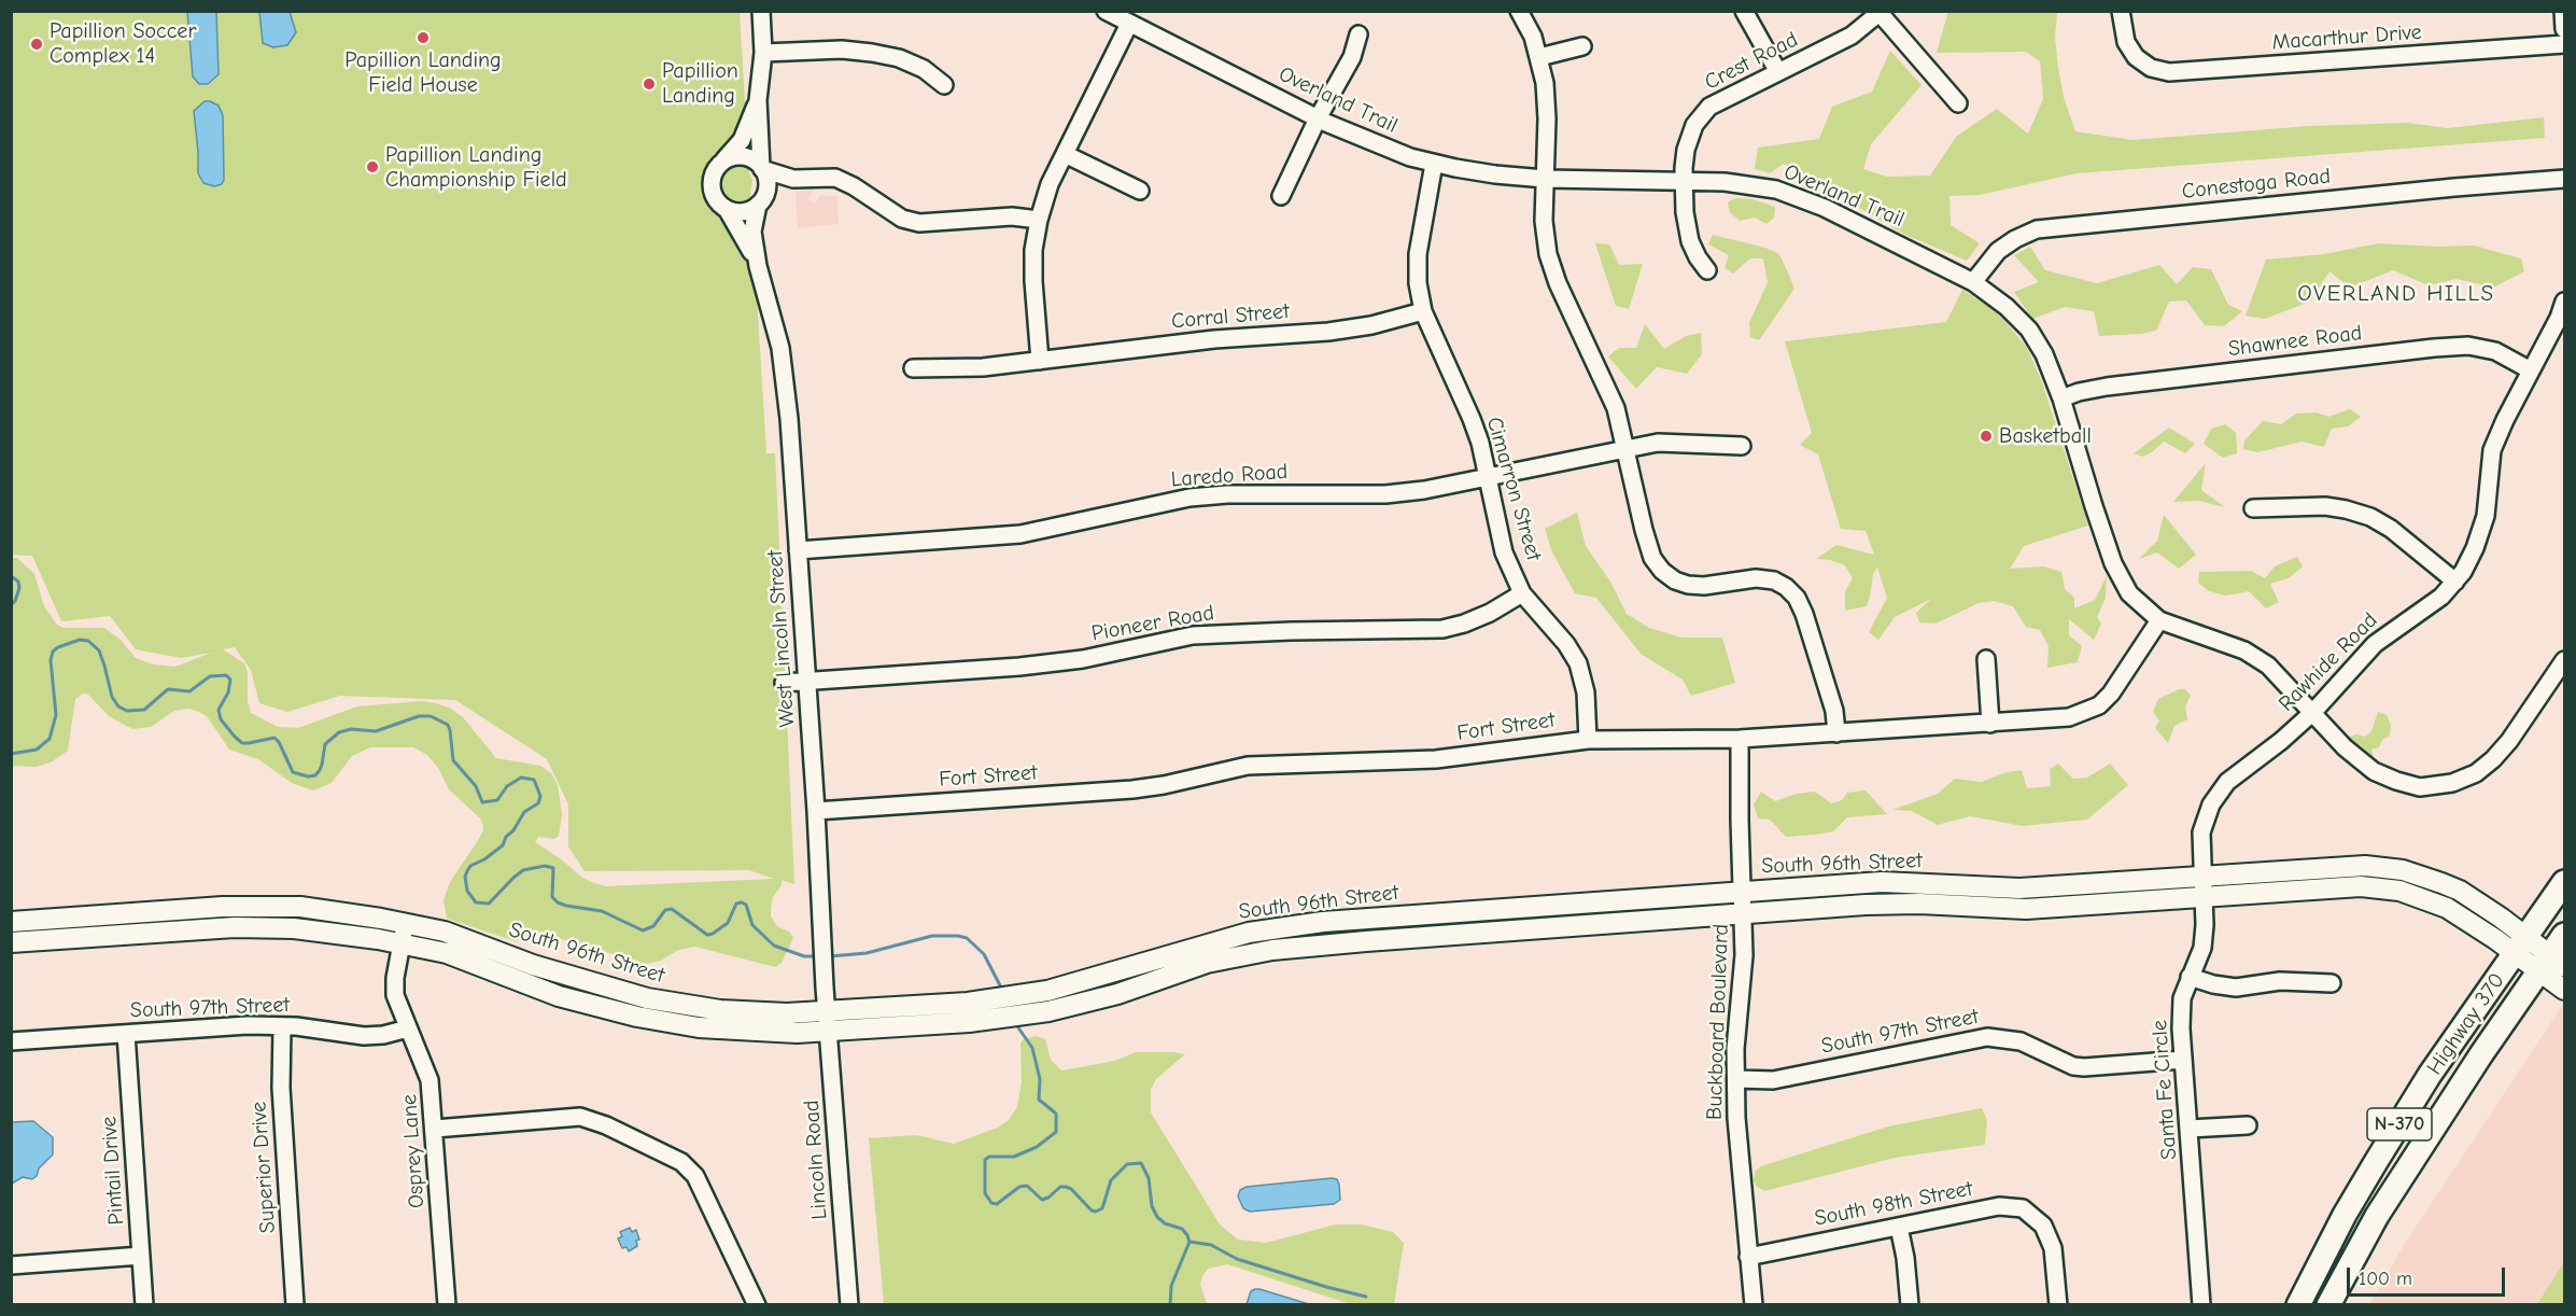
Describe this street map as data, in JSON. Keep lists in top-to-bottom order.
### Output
{
  "streets": {
    "highway": ["Highway 370", "N-370"],
    "main road": ["South 96th Street"],
    "street": [
      "Macarthur Drive",
      "Crest Road",
      "Overland Trail",
      "Conestoga Road",
      "Corral Street",
      "Shawnee Road",
      "Laredo Road",
      "Cimarron Street",
      "Pioneer Road",
      "West Lincoln Street",
      "Rawhide Road",
      "Fort Street",
      "South 97th Street",
      "Buckboard Boulevard",
      "Santa Fe Circle",
      "Osprey Lane",
      "Lincoln Road",
      "Superior Drive",
      "Pintail Drive",
      "South 98th Street"
    ]
  },
  "crossings": [
    ["Crest Road", "Overland Trail"],
    ["Overland Trail", "Conestoga Road"],
    ["Overland Trail", "Shawnee Road"],
    ["Overland Trail", "Cimarron Street"],
    ["Overland Trail", "Rawhide Road"],
    ["Overland Trail", "Fort Street"],
    ["Corral Street", "Cimarron Street"],
    ["Shawnee Road", "Rawhide Road"],
    ["Laredo Road", "Cimarron Street"],
    ["Laredo Road", "West Lincoln Street"],
    ["Cimarron Street", "Pioneer Road"],
    ["Cimarron Street", "Fort Street"],
    ["Pioneer Road", "West Lincoln Street"],
    ["West Lincoln Street", "Fort Street"],
    ["West Lincoln Street", "South 96th Street"],
    ["West Lincoln Street", "Lincoln Road"],
    ["Rawhide Road", "South 96th Street"],
    ["Rawhide Road", "Santa Fe Circle"],
    ["Fort Street", "Buckboard Boulevard"],
    ["South 96th Street", "Buckboard Boulevard"],
    ["South 96th Street", "Highway 370"],
    ["South 96th Street", "Santa Fe Circle"],
    ["South 96th Street", "Osprey Lane"],
    ["South 96th Street", "Lincoln Road"],
    ["South 97th Street", "Buckboard Boulevard"],
    ["South 97th Street", "Santa Fe Circle"],
    ["South 97th Street", "Osprey Lane"],
    ["South 97th Street", "Superior Drive"],
    ["South 97th Street", "Pintail Drive"],
    ["Buckboard Boulevard", "South 98th Street"]
  ],
  "districts": ["OVERLAND HILLS"],
  "places": [
    "Papillion Landing Field House",
    "Papillion Soccer Complex 14",
    "Papillion Landing",
    "Papillion Landing Championship Field",
    "Basketball"
  ],
  "scale_bar": "100 m"
}
